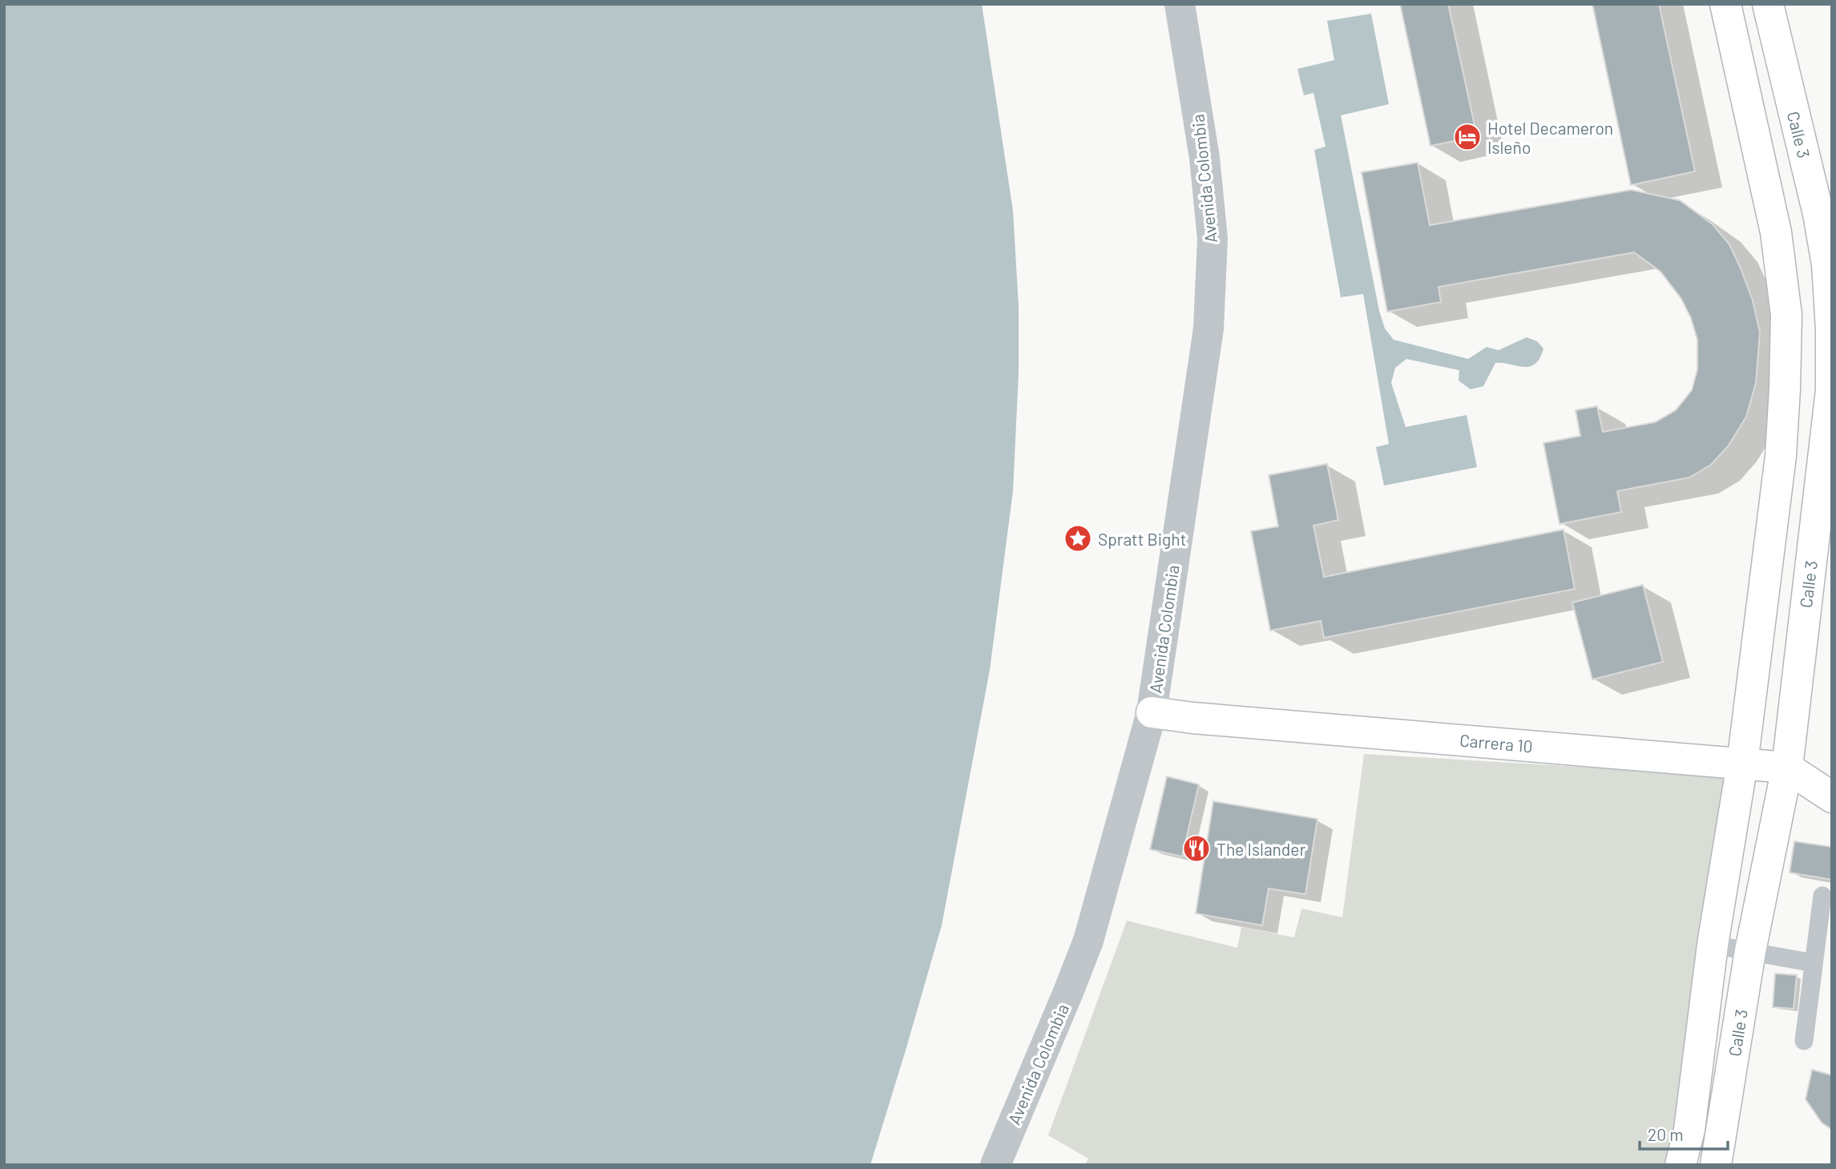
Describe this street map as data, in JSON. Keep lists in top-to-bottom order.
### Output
{
  "streets": {
    "main road": ["Calle 3", "Carrera 10"],
    "street": ["Avenida Colombia"]
  },
  "crossings": [
    ["Calle 3", "Carrera 10"],
    ["Avenida Colombia", "Carrera 10"]
  ],
  "places": {
    "hotel": ["Hotel Decameron Isleño"],
    "place": ["Spratt Bight"],
    "restaurant": ["The Islander"]
  },
  "scale_bar": "20 m"
}
